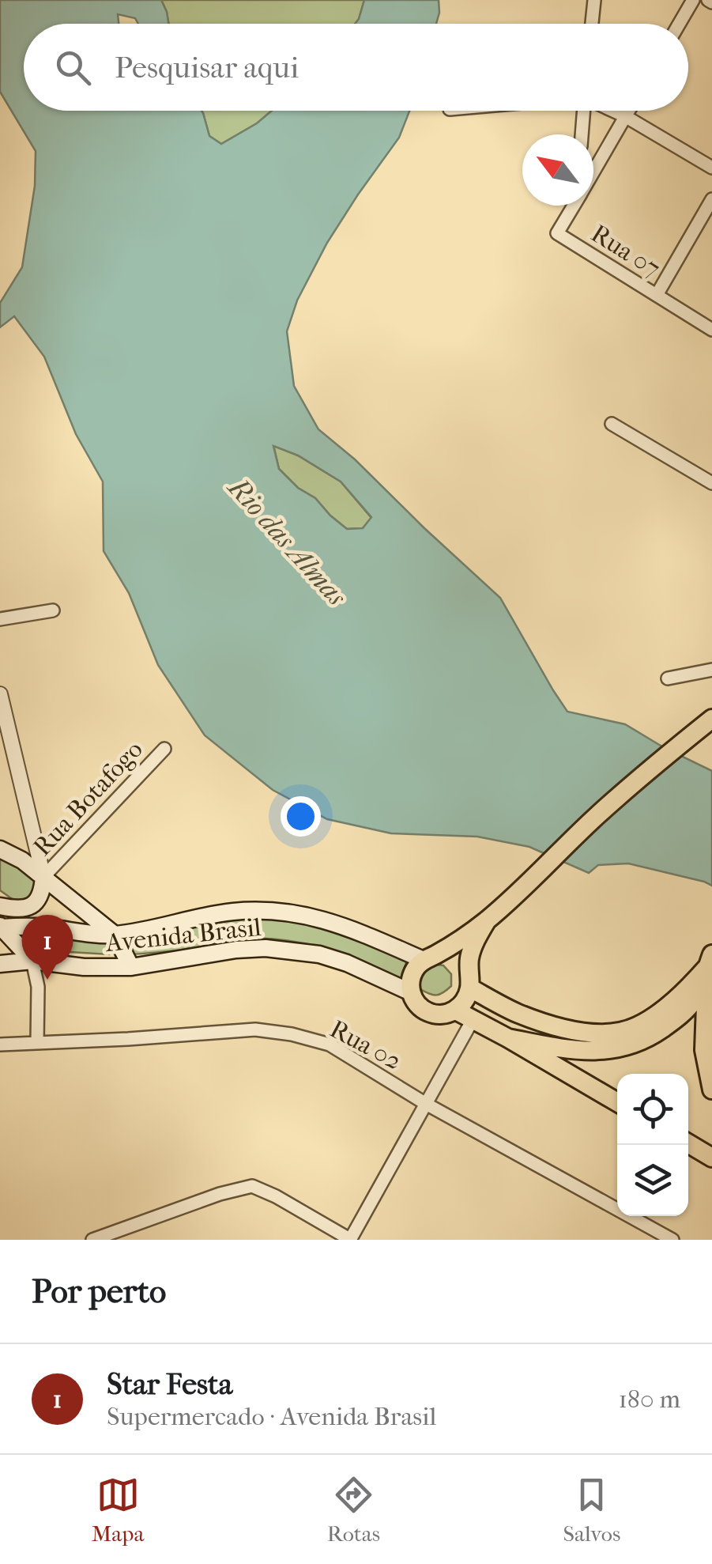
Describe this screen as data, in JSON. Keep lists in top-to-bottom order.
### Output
{
  "streets": {
    "main road": ["Avenida Brasil"],
    "street": ["Rua 07", "Rua Botafogo", "Rua 02"]
  },
  "water": ["Rio das Almas"],
  "north": "top left",
  "page": {
    "search": "Pesquisar aqui",
    "pins": "1",
    "heading": "Por perto",
    "list": [
      {
        "mark": "1",
        "name": "Star Festa",
        "note": "Supermercado · Avenida Brasil",
        "value": "180 m"
      }
    ],
    "nav": ["Mapa", "Rotas", "Salvos"]
  }
}
